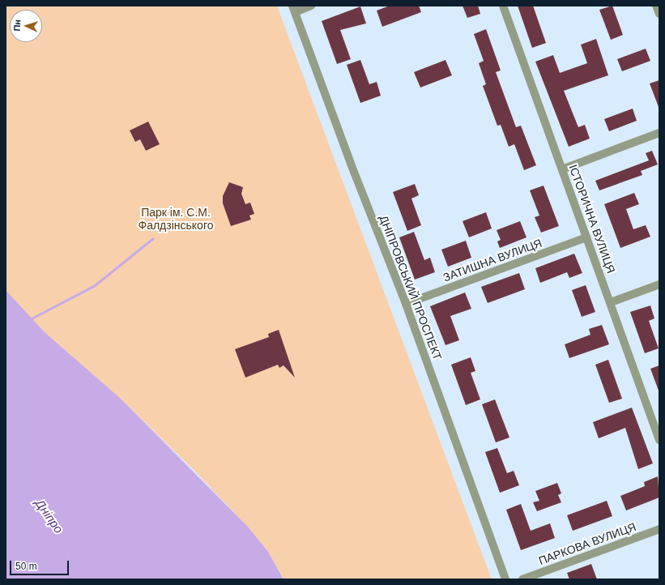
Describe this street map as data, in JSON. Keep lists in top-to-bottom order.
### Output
{
  "streets": {
    "street": [
      "ІСТОРИЧНА ВУЛИЦЯ",
      "ЗАТИШНА ВУЛИЦЯ",
      "ДНІПРОВСЬКИЙ ПРОСПЕКТ",
      "ПАРКОВА ВУЛИЦЯ"
    ]
  },
  "crossings": [
    ["ІСТОРИЧНА ВУЛИЦЯ", "ЗАТИШНА ВУЛИЦЯ"],
    ["ЗАТИШНА ВУЛИЦЯ", "ДНІПРОВСЬКИЙ ПРОСПЕКТ"]
  ],
  "water": ["Дніпро"],
  "parks": ["Парк ім. С.М. Фалдзінського"],
  "scale_bar": "50 m",
  "north": "left"
}
